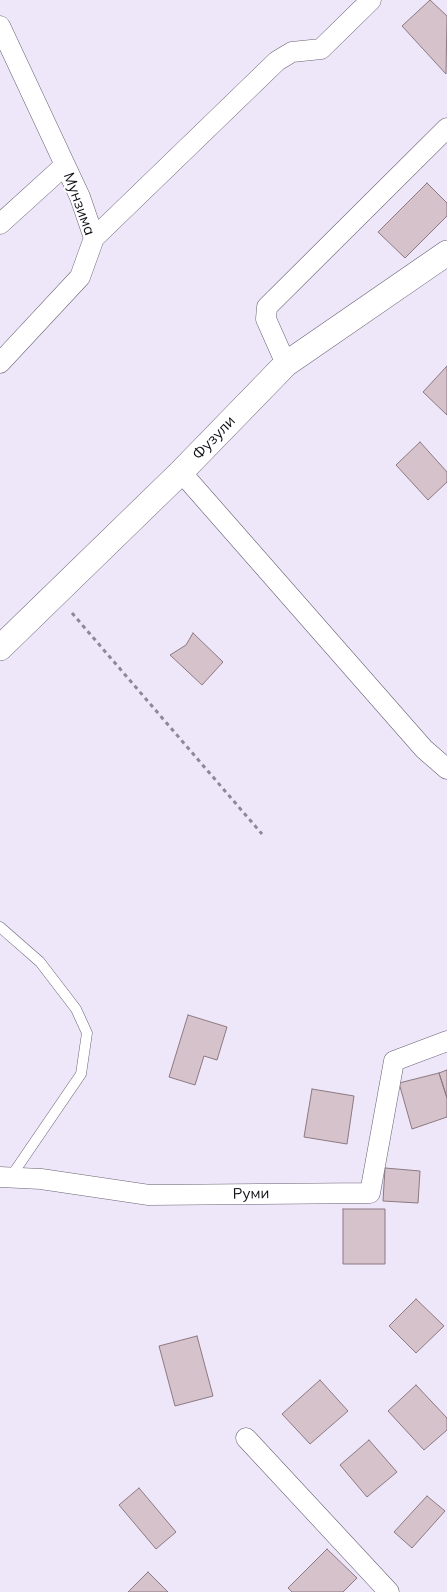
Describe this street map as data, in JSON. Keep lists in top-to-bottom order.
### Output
{
  "streets": {
    "street": ["Мунзима", "Фузули", "Руми"]
  }
}
